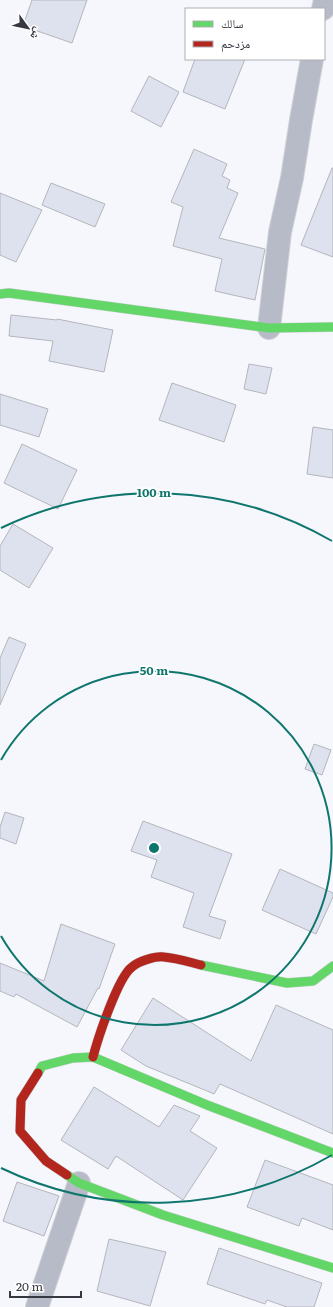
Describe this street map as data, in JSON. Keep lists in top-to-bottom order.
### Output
{
  "legend": ["سالك", "مزدحم"],
  "scale_bar": "20 m",
  "north": "bottom right",
  "rings": ["100 m", "50 m"]
}
